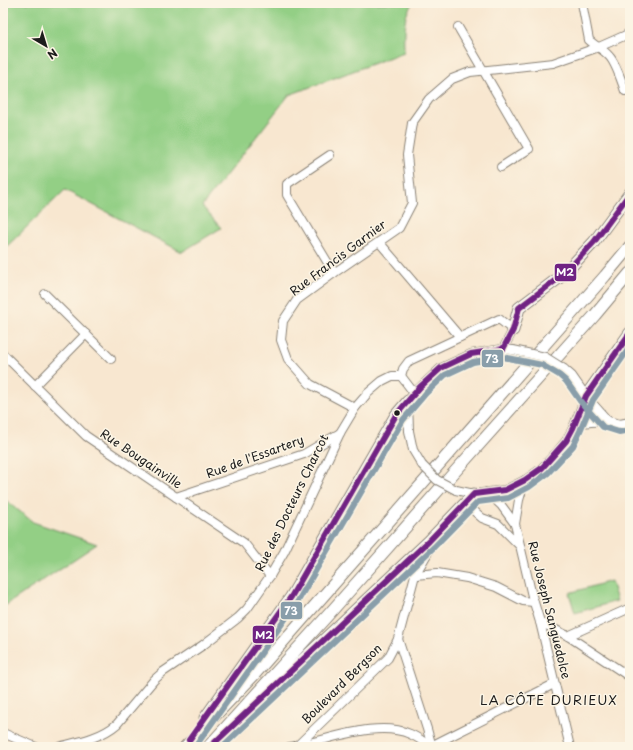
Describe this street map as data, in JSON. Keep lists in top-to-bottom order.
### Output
{
  "streets": {
    "street": [
      "Rue Francis Garnier",
      "Rue de l'Essartery",
      "Rue Bougainville",
      "Rue des Docteurs Charcot",
      "Rue Joseph Sanguedolce",
      "Boulevard Bergson"
    ]
  },
  "crossings": [
    ["Rue Francis Garnier", "Rue des Docteurs Charcot"],
    ["Rue de l'Essartery", "Rue Bougainville"],
    ["Rue de l'Essartery", "Rue des Docteurs Charcot"],
    ["Rue Bougainville", "Rue des Docteurs Charcot"]
  ],
  "districts": ["LA CÔTE DURIEUX"],
  "lines": ["transit line M2", "transit line 73"],
  "north": "bottom right"
}
